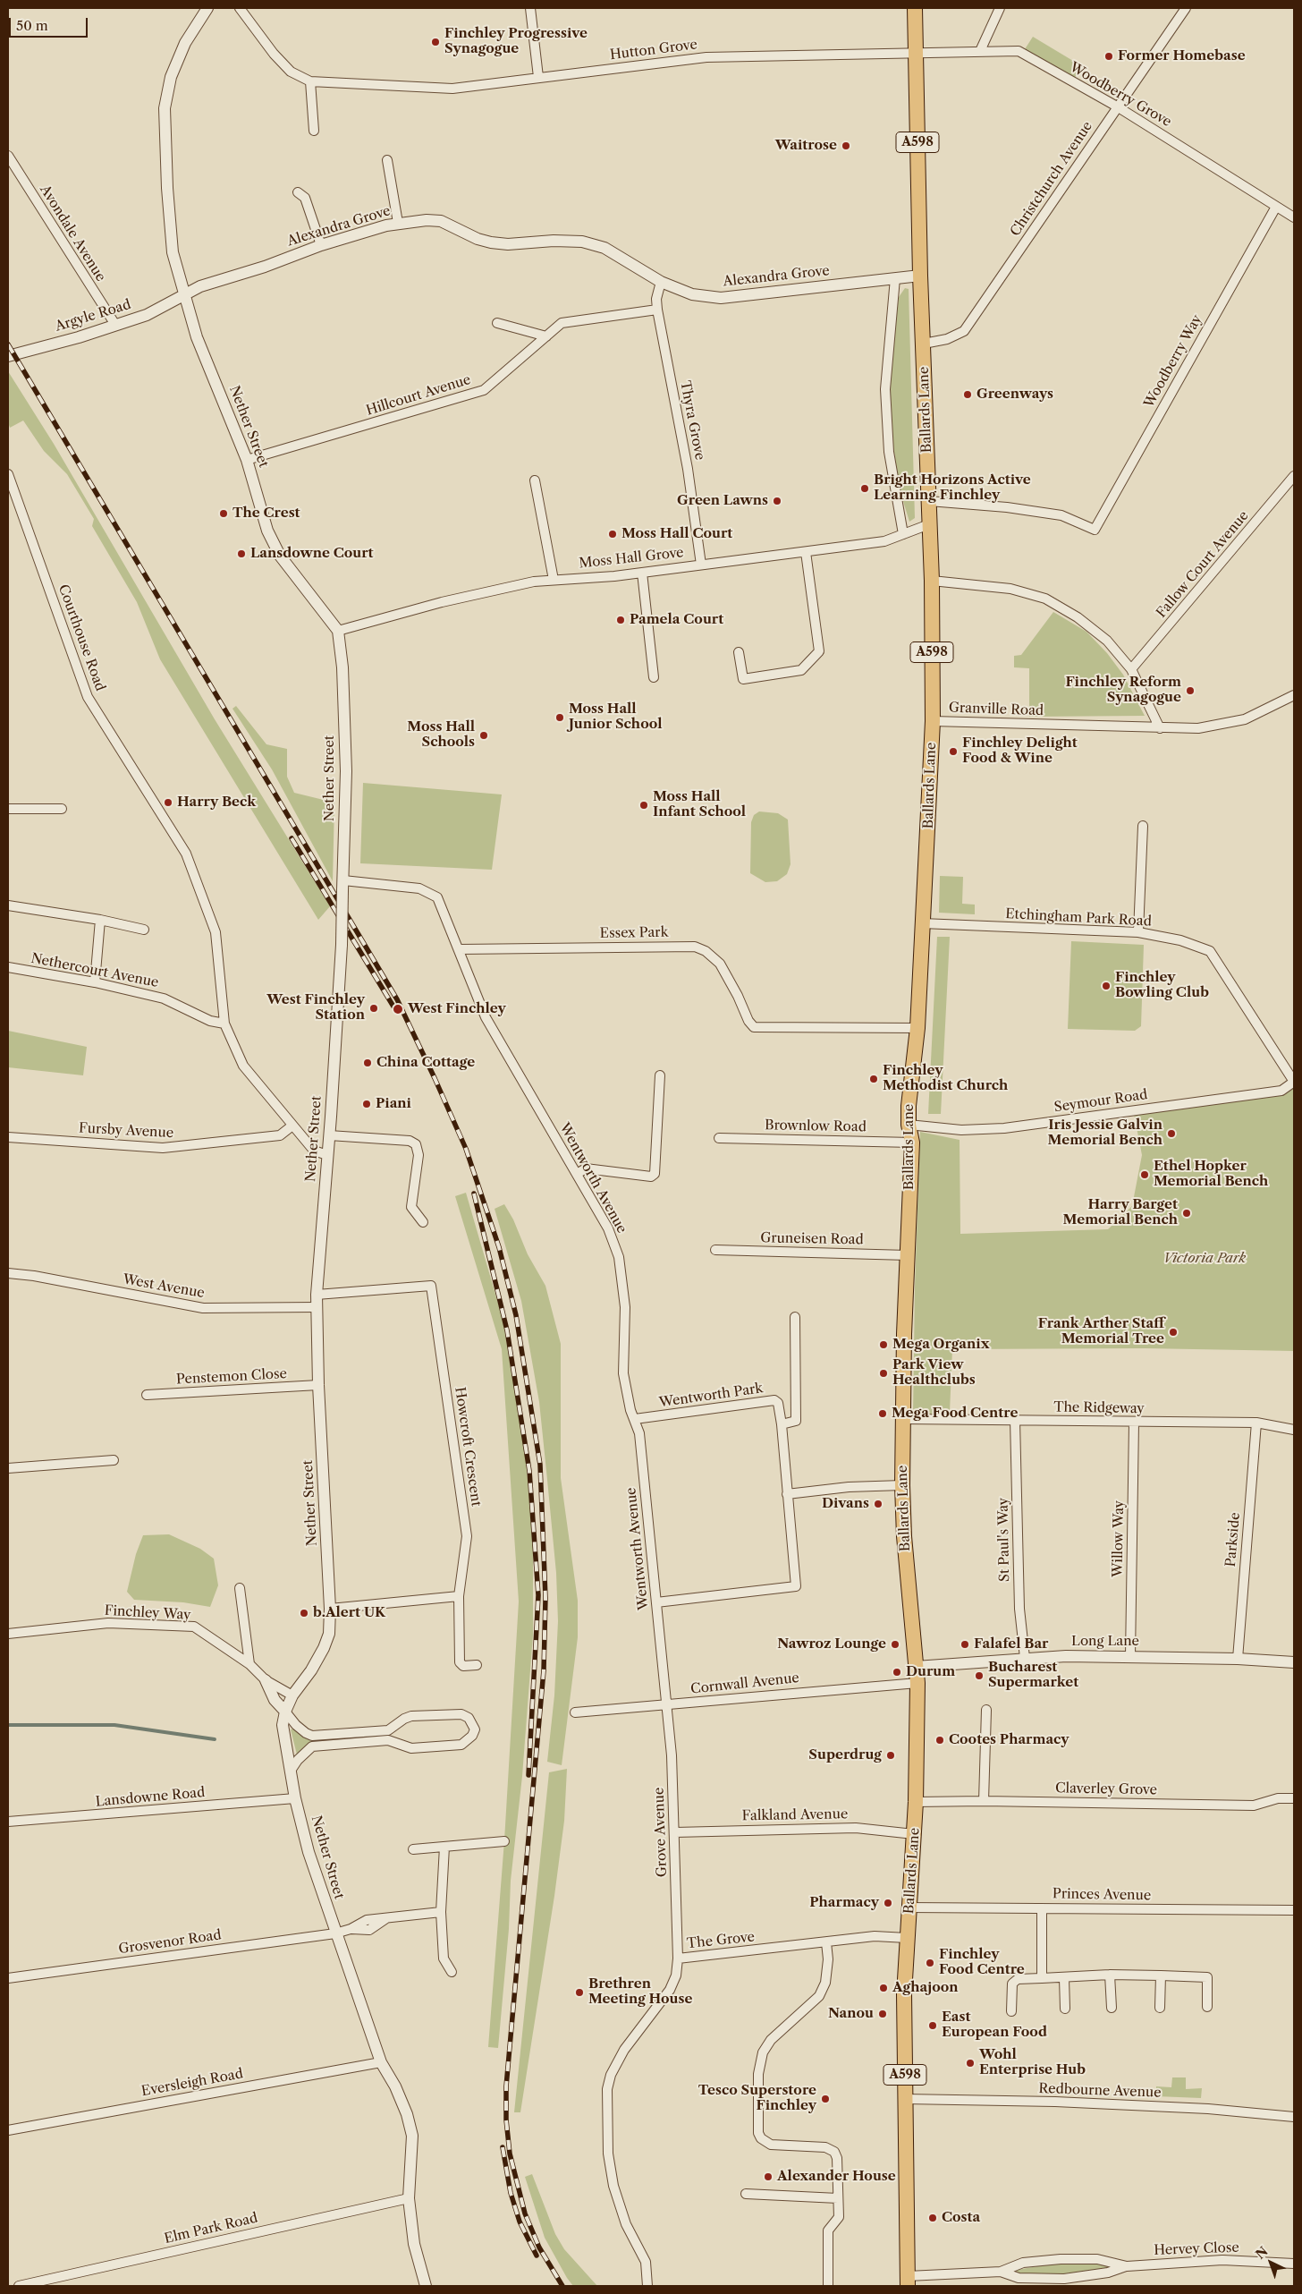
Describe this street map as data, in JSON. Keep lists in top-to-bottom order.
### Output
{
  "streets": {
    "main road": ["A598", "Ballards Lane"],
    "street": [
      "Hutton Grove",
      "Woodberry Grove",
      "Christchurch Avenue",
      "Alexandra Grove",
      "Avondale Avenue",
      "Argyle Road",
      "Woodberry Way",
      "Hillcourt Avenue",
      "Thyra Grove",
      "Nether Street",
      "Moss Hall Grove",
      "Fallow Court Avenue",
      "Courthouse Road",
      "Granville Road",
      "Etchingham Park Road",
      "Essex Park",
      "Nethercourt Avenue",
      "Seymour Road",
      "Brownlow Road",
      "Fursby Avenue",
      "Wentworth Avenue",
      "Gruneisen Road",
      "West Avenue",
      "Penstemon Close",
      "Wentworth Park",
      "The Ridgeway",
      "Howcroft Crescent",
      "Willow Way",
      "St Paul's Way",
      "Parkside",
      "Finchley Way",
      "Long Lane",
      "Cornwall Avenue",
      "Claverley Grove",
      "Lansdowne Road",
      "Falkland Avenue",
      "Grove Avenue",
      "Princes Avenue",
      "The Grove",
      "Grosvenor Road",
      "Eversleigh Road",
      "Redbourne Avenue",
      "Elm Park Road",
      "Hervey Close"
    ]
  },
  "crossings": [
    ["Hutton Grove", "Woodberry Grove"],
    ["Hutton Grove", "Ballards Lane"],
    ["Woodberry Grove", "Christchurch Avenue"],
    ["Woodberry Grove", "Woodberry Way"],
    ["Woodberry Grove", "Ballards Lane"],
    ["Christchurch Avenue", "Ballards Lane"],
    ["Alexandra Grove", "Argyle Road"],
    ["Alexandra Grove", "Ballards Lane"],
    ["Alexandra Grove", "Thyra Grove"],
    ["Alexandra Grove", "Nether Street"],
    ["Avondale Avenue", "Argyle Road"],
    ["Argyle Road", "Nether Street"],
    ["Woodberry Way", "Ballards Lane"],
    ["Hillcourt Avenue", "Thyra Grove"],
    ["Hillcourt Avenue", "Nether Street"],
    ["Ballards Lane", "Moss Hall Grove"],
    ["Ballards Lane", "Granville Road"],
    ["Ballards Lane", "Etchingham Park Road"],
    ["Ballards Lane", "Essex Park"],
    ["Ballards Lane", "Seymour Road"],
    ["Ballards Lane", "Brownlow Road"],
    ["Ballards Lane", "Gruneisen Road"],
    ["Ballards Lane", "The Ridgeway"],
    ["Ballards Lane", "Long Lane"],
    ["Ballards Lane", "Cornwall Avenue"],
    ["Ballards Lane", "Claverley Grove"],
    ["Ballards Lane", "Falkland Avenue"],
    ["Ballards Lane", "Princes Avenue"],
    ["Ballards Lane", "The Grove"],
    ["Ballards Lane", "Redbourne Avenue"],
    ["Ballards Lane", "Hervey Close"],
    ["Thyra Grove", "Moss Hall Grove"],
    ["Nether Street", "Moss Hall Grove"],
    ["Nether Street", "Courthouse Road"],
    ["Nether Street", "West Avenue"],
    ["Nether Street", "Penstemon Close"],
    ["Nether Street", "Howcroft Crescent"],
    ["Nether Street", "Finchley Way"],
    ["Nether Street", "Lansdowne Road"],
    ["Nether Street", "Grosvenor Road"],
    ["Nether Street", "Eversleigh Road"],
    ["Nether Street", "Elm Park Road"],
    ["Courthouse Road", "Nethercourt Avenue"],
    ["Courthouse Road", "Fursby Avenue"],
    ["Etchingham Park Road", "Seymour Road"],
    ["Essex Park", "Wentworth Avenue"],
    ["Wentworth Avenue", "Wentworth Park"],
    ["Wentworth Avenue", "Cornwall Avenue"],
    ["Wentworth Avenue", "Grove Avenue"],
    ["The Ridgeway", "Willow Way"],
    ["The Ridgeway", "St Paul's Way"],
    ["The Ridgeway", "Parkside"],
    ["Willow Way", "Long Lane"],
    ["St Paul's Way", "Long Lane"],
    ["Parkside", "Long Lane"],
    ["Cornwall Avenue", "Grove Avenue"],
    ["Falkland Avenue", "Grove Avenue"],
    ["Grove Avenue", "The Grove"]
  ],
  "parks": ["Victoria Park"],
  "places": [
    "Finchley Progressive Synagogue",
    "Former Homebase",
    "Waitrose",
    "Greenways",
    "Bright Horizons Active Learning Finchley",
    "Green Lawns",
    "The Crest",
    "Moss Hall Court",
    "Lansdowne Court",
    "Pamela Court",
    "Finchley Reform Synagogue",
    "Moss Hall Junior School",
    "Moss Hall Schools",
    "Finchley Delight Food & Wine",
    "Harry Beck",
    "Moss Hall Infant School",
    "Finchley Bowling Club",
    "West Finchley Station",
    "West Finchley",
    "China Cottage",
    "Finchley Methodist Church",
    "Piani",
    "Iris Jessie Galvin Memorial Bench",
    "Ethel Hopker Memorial Bench",
    "Harry Barget Memorial Bench",
    "Frank Arther Staff Memorial Tree",
    "Mega Organix",
    "Park View Healthclubs",
    "Mega Food Centre",
    "Divans",
    "b.Alert UK",
    "Nawroz Lounge",
    "Falafel Bar",
    "Durum",
    "Bucharest Supermarket",
    "Cootes Pharmacy",
    "Superdrug",
    "Pharmacy",
    "Finchley Food Centre",
    "Aghajoon",
    "Brethren Meeting House",
    "Nanou",
    "East European Food",
    "Wohl Enterprise Hub",
    "Tesco Superstore Finchley",
    "Alexander House",
    "Costa"
  ],
  "scale_bar": "50 m",
  "north": "top left"
}
